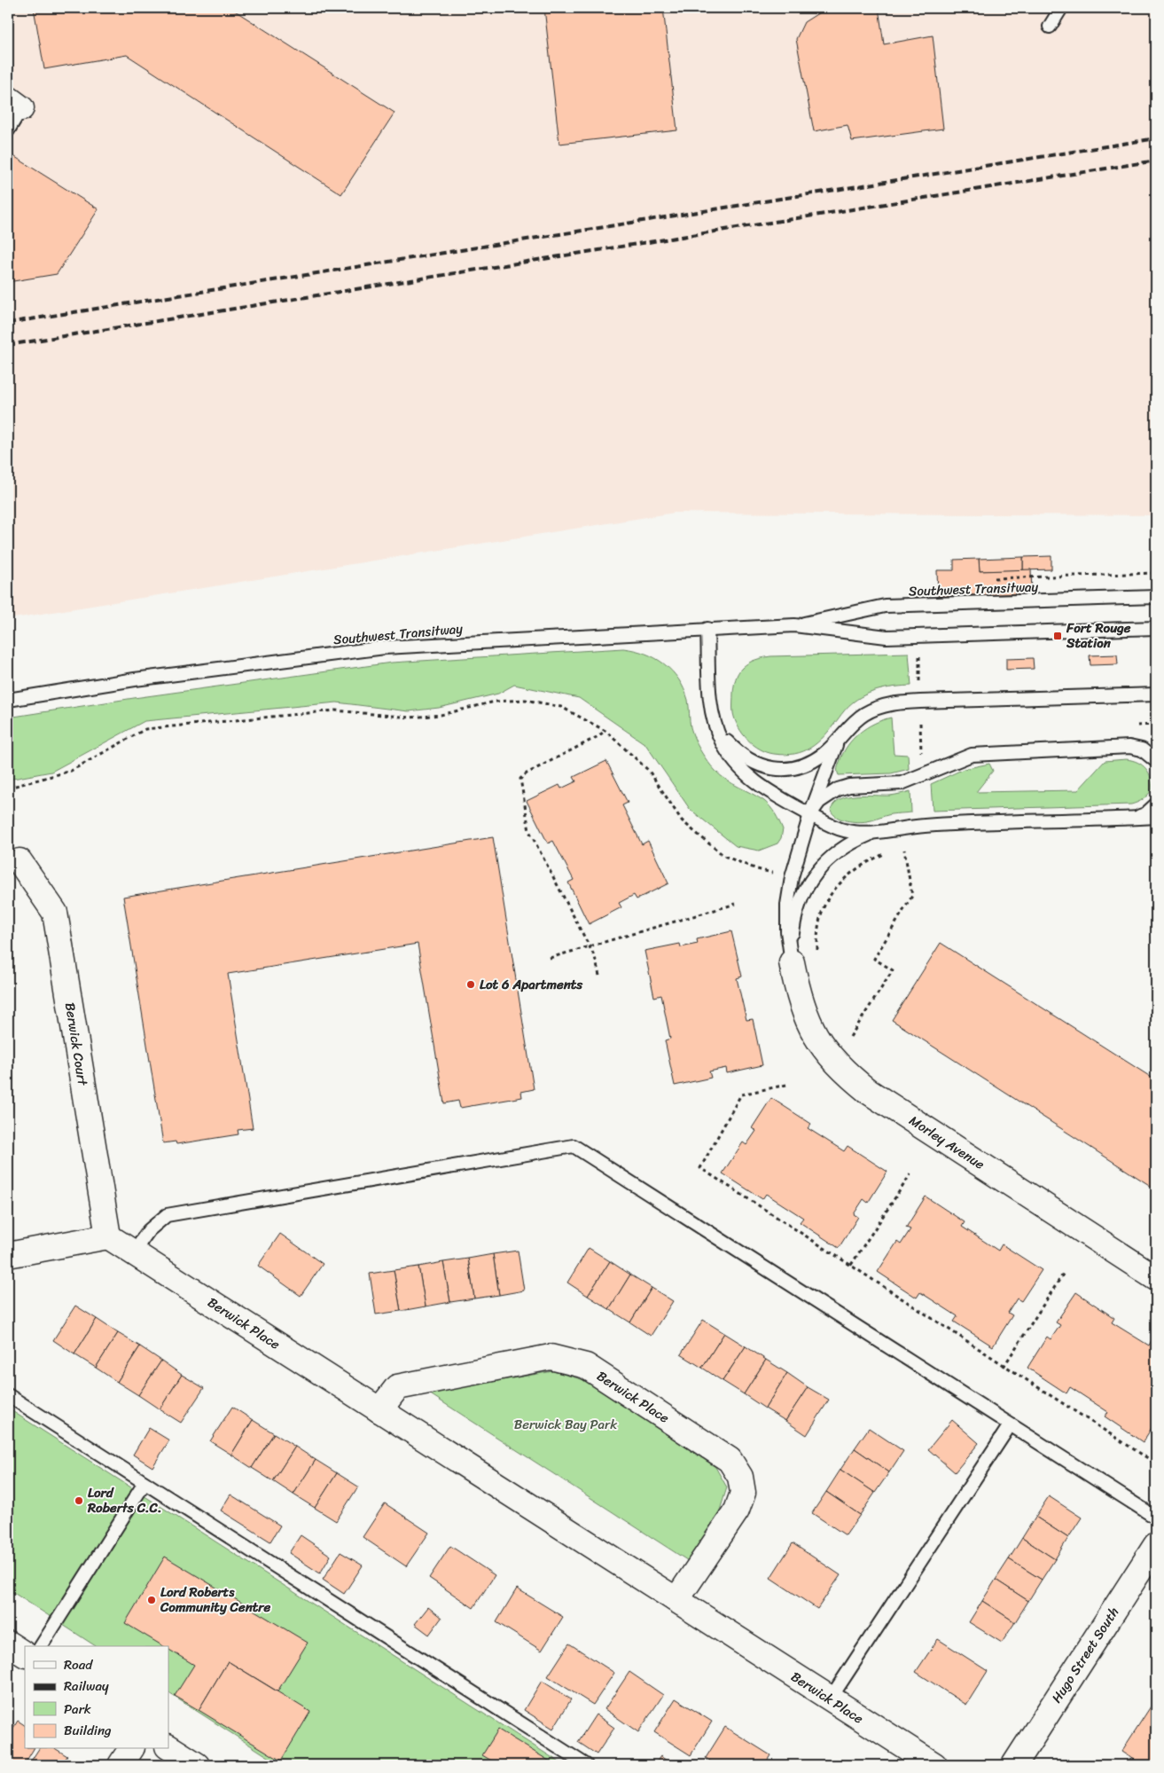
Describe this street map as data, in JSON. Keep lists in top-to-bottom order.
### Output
{
  "streets": {
    "street": [
      "Berwick Court",
      "Morley Avenue",
      "Berwick Place",
      "Hugo Street South"
    ],
    "lane": ["Southwest Transitway"]
  },
  "crossings": [
    ["Berwick Court", "Berwick Place"]
  ],
  "parks": ["Berwick Bay Park"],
  "places": {
    "transit": ["Fort Rouge Station"],
    "other": ["Lot 6 Apartments", "Lord Roberts C.C.", "Lord Roberts Community Centre"]
  },
  "legend": [
    "Road",
    "Railway",
    "Park",
    "Building"
  ]
}
